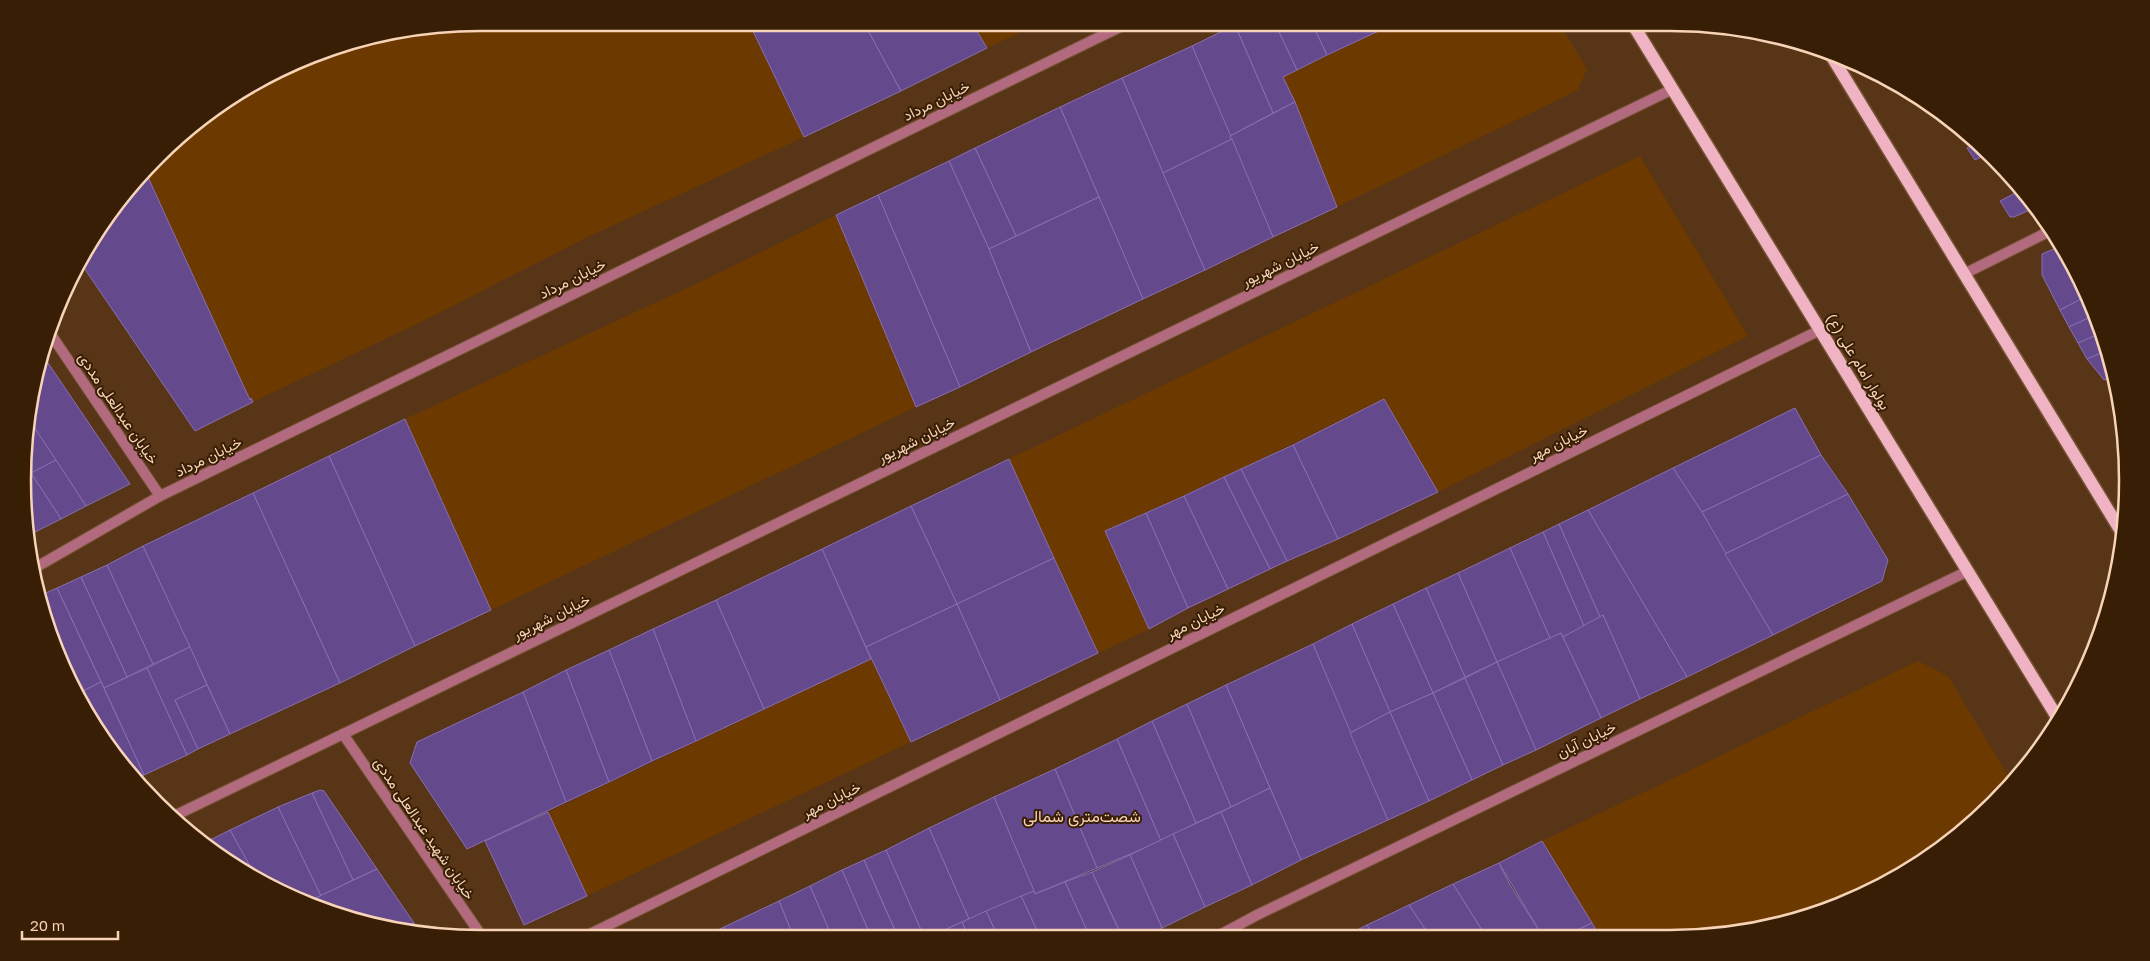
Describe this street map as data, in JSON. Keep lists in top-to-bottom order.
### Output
{
  "streets": {
    "main road": ["بولوار امام علی (ع)"],
    "street": [
      "خیابان مرداد",
      "خیابان شهریور",
      "خیابان عبدالعلی مددی",
      "خیابان مهر",
      "خیابان آبان",
      "خیابان شهید عبدالعلی مددی"
    ]
  },
  "crossings": [
    ["خیابان مرداد", "خیابان عبدالعلی مددی"],
    ["خیابان شهریور", "بولوار امام علی (ع)"],
    ["خیابان شهریور", "خیابان شهید عبدالعلی مددی"],
    ["بولوار امام علی (ع)", "خیابان مهر"],
    ["بولوار امام علی (ع)", "خیابان آبان"]
  ],
  "districts": ["شصت‌متری شمالی"],
  "scale_bar": "20 m"
}
